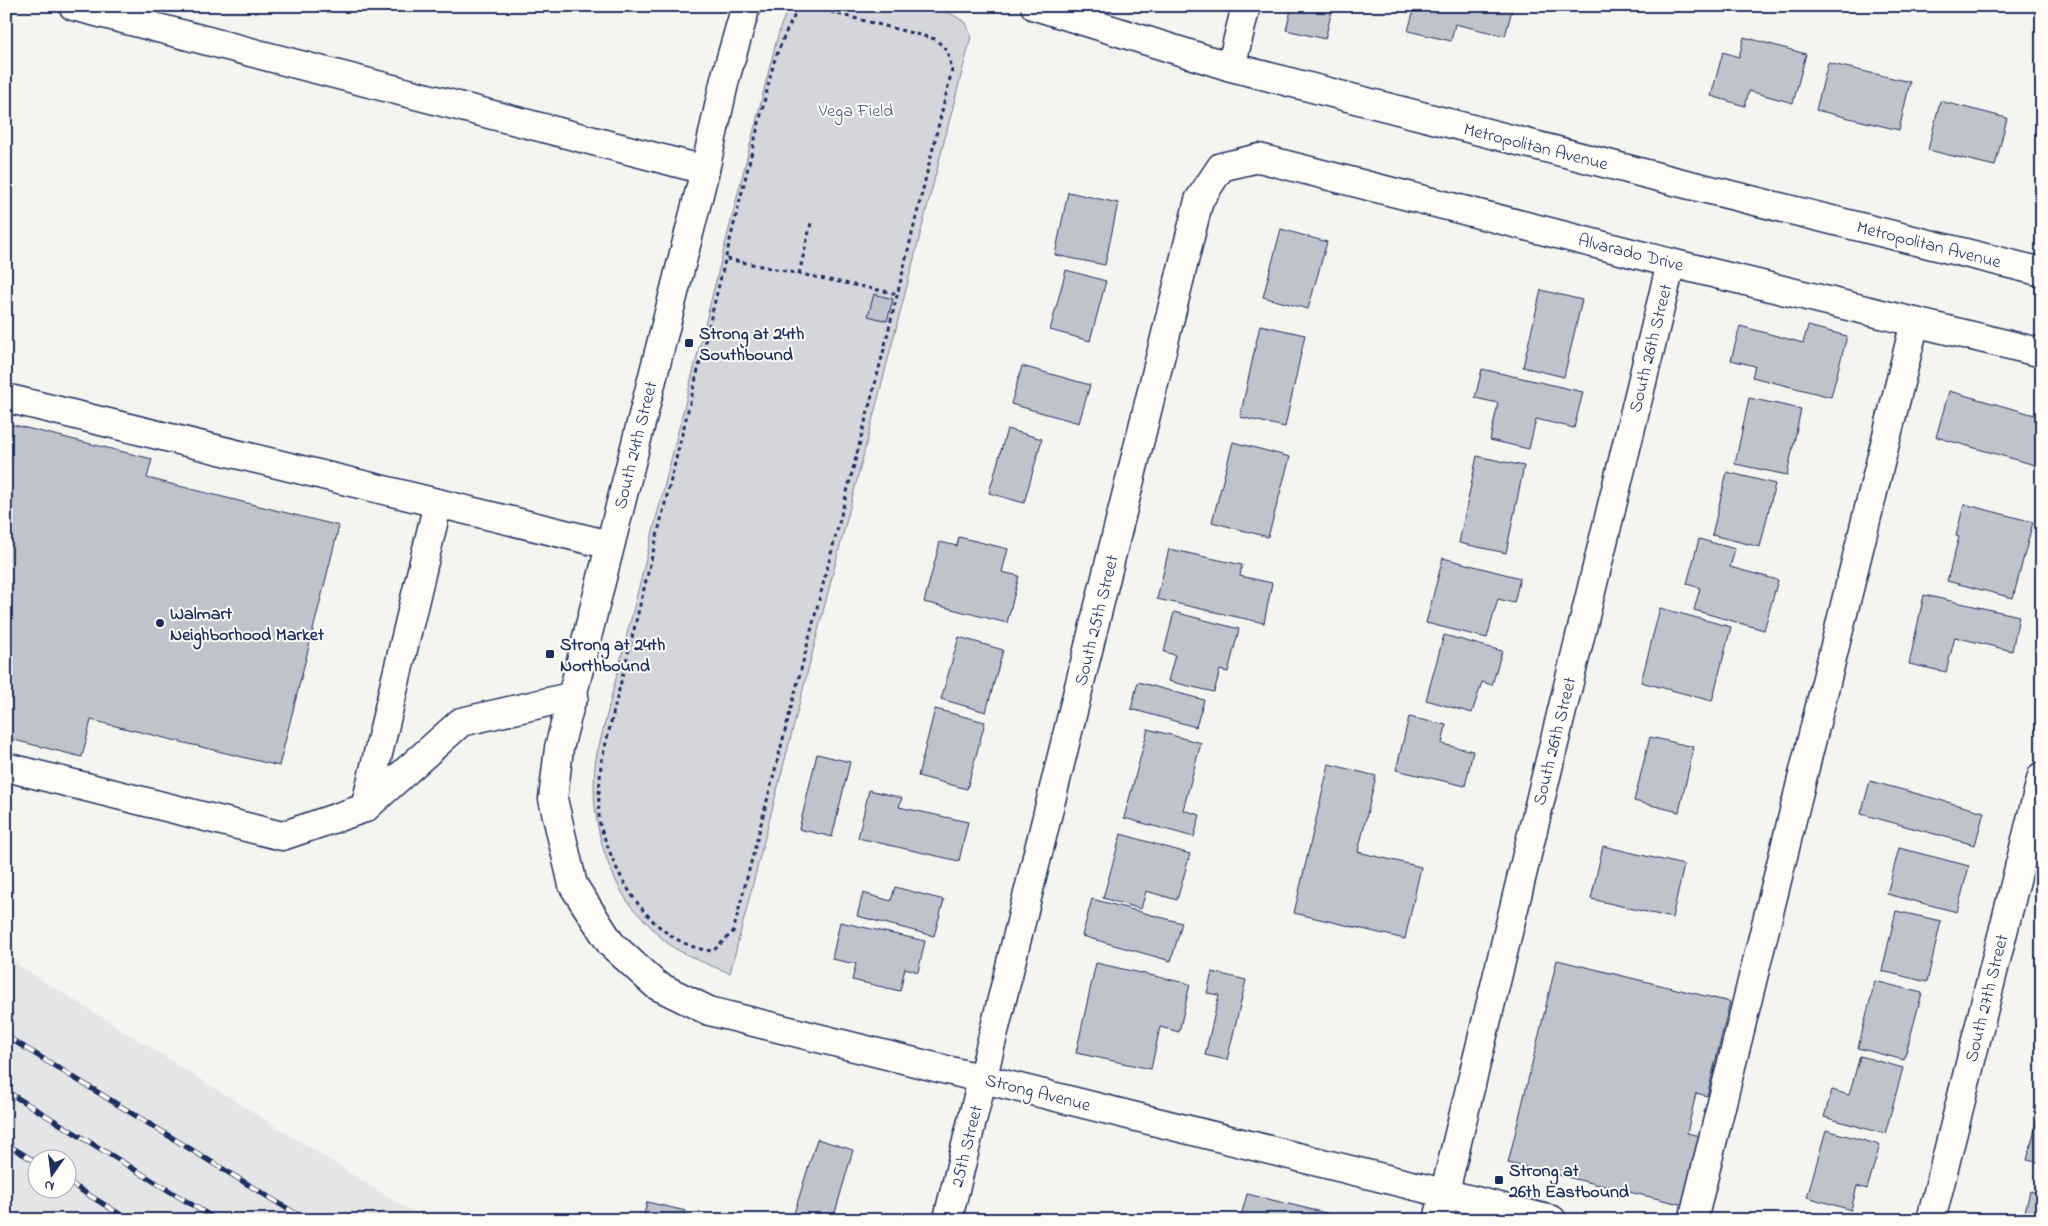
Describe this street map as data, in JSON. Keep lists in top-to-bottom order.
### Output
{
  "streets": {
    "street": [
      "Metropolitan Avenue",
      "Alvarado Drive",
      "South 26th Street",
      "South 24th Street",
      "South 25th Street",
      "South 27th Street",
      "Strong Avenue",
      "25th Street"
    ]
  },
  "crossings": [
    ["Alvarado Drive", "South 26th Street"],
    ["Alvarado Drive", "South 25th Street"],
    ["South 26th Street", "Strong Avenue"],
    ["South 24th Street", "Strong Avenue"],
    ["South 25th Street", "Strong Avenue"],
    ["South 25th Street", "25th Street"],
    ["Strong Avenue", "25th Street"]
  ],
  "parks": ["Vega Field"],
  "places": {
    "transit": ["Strong at 24th Southbound", "Strong at 24th Northbound", "Strong at 26th Eastbound"],
    "other": ["Walmart Neighborhood Market"]
  },
  "north": "bottom"
}
